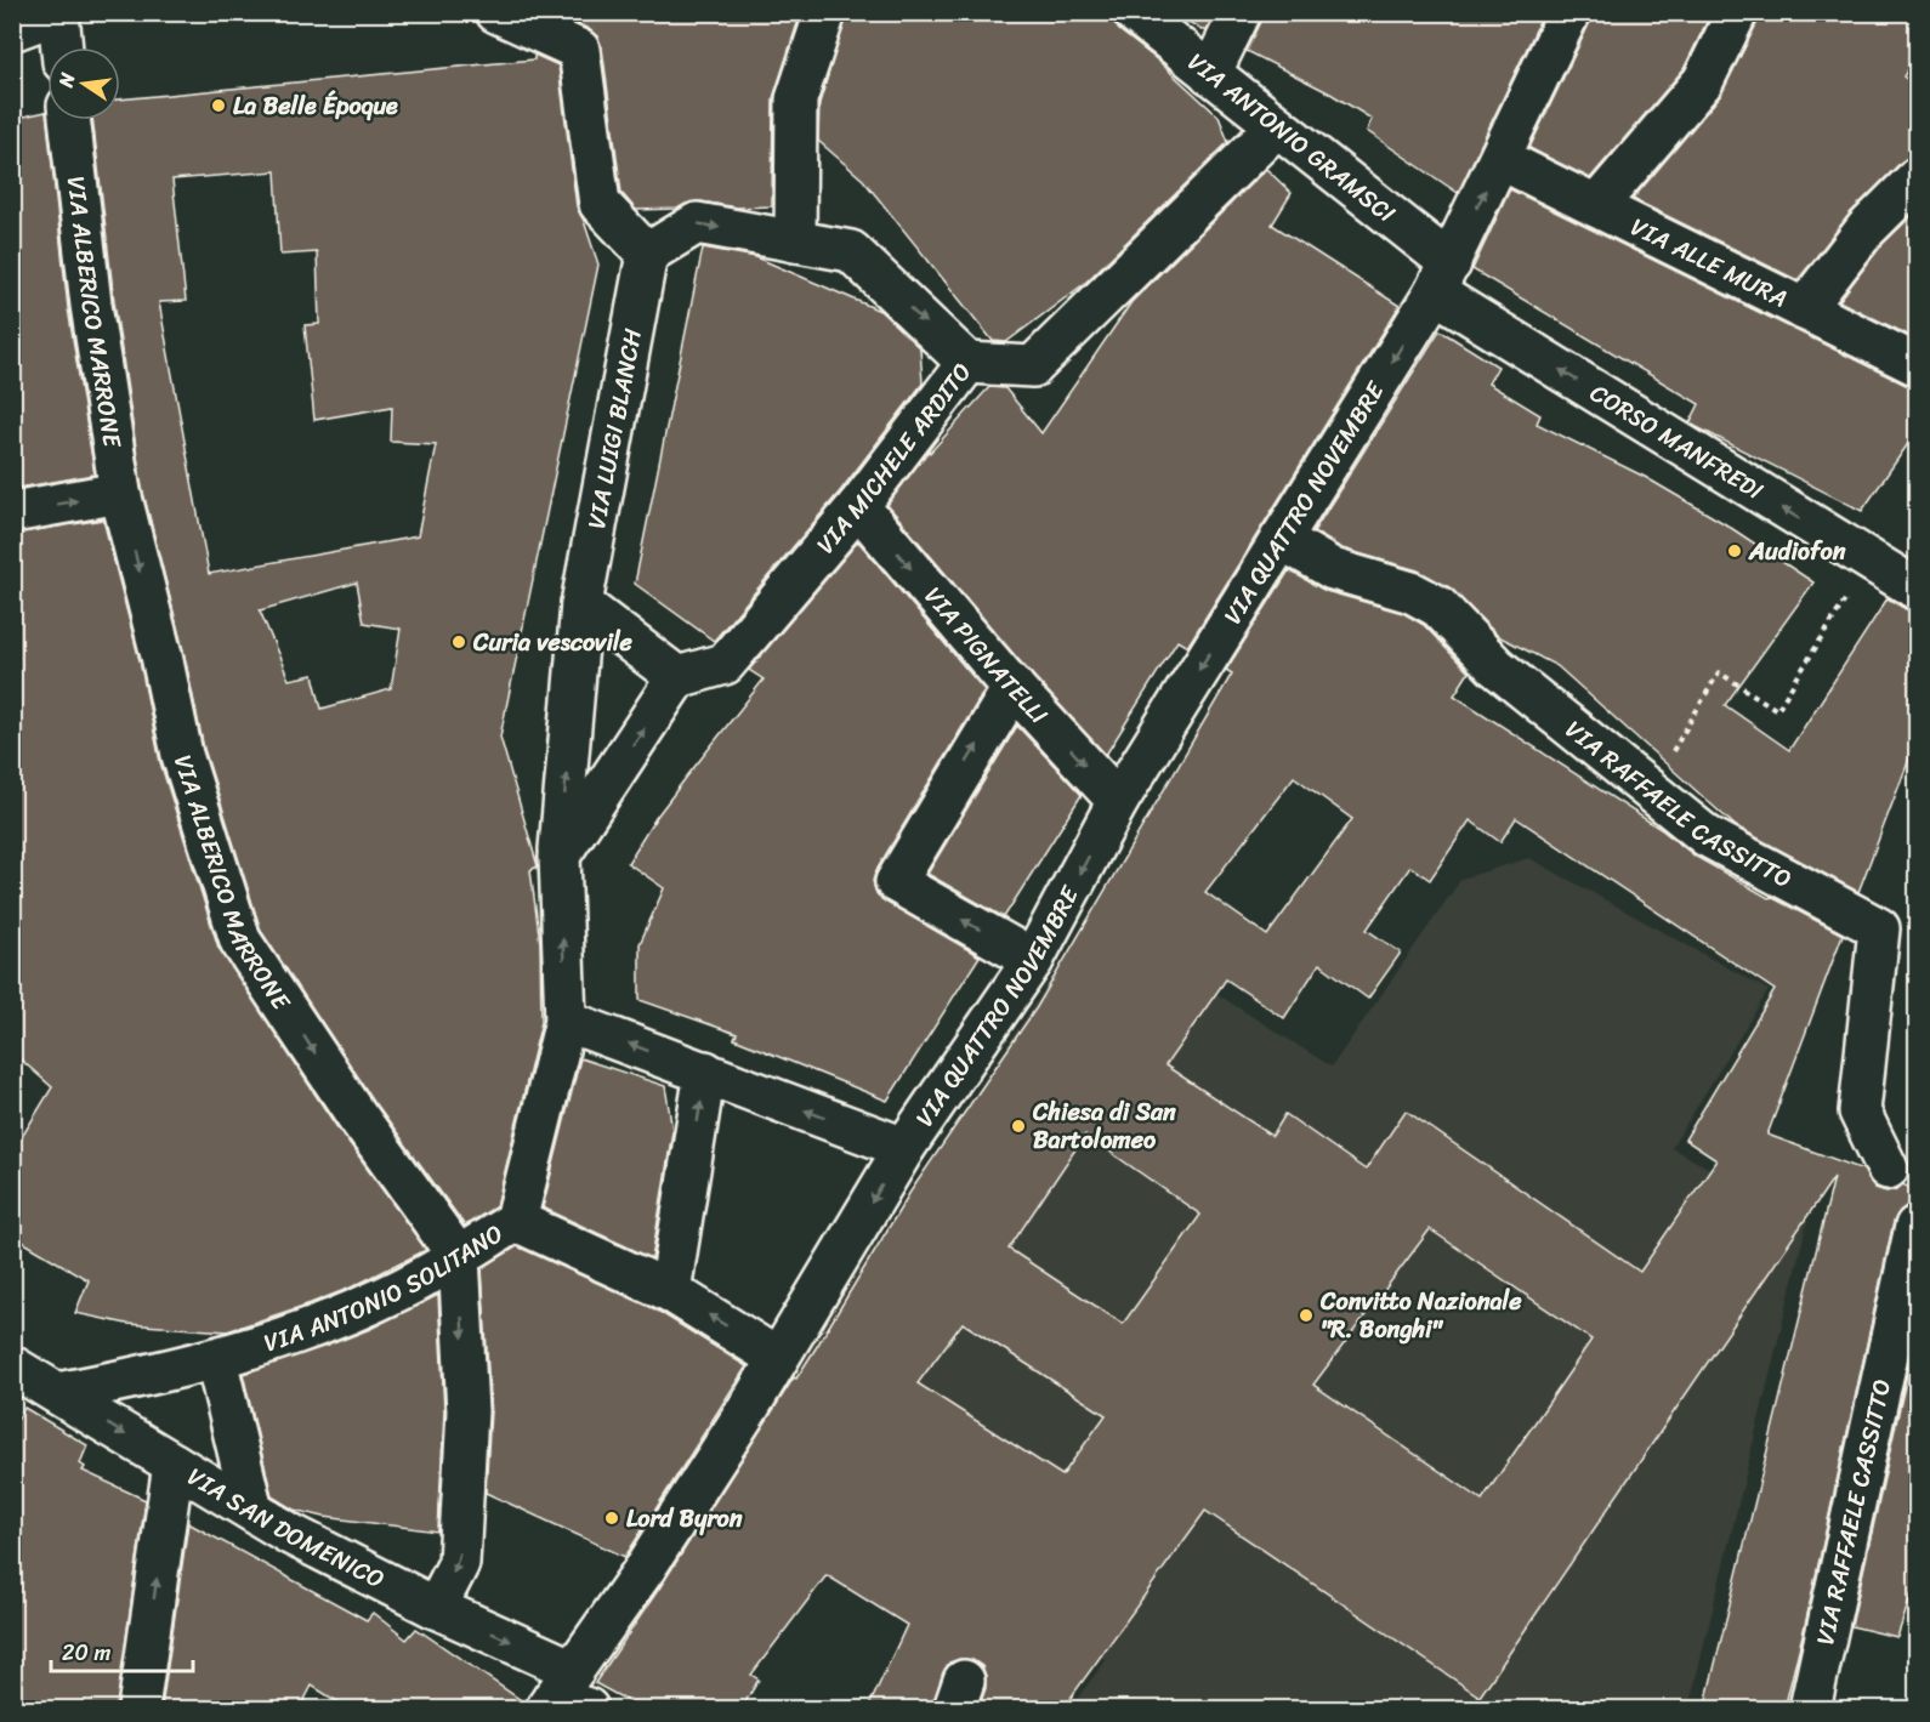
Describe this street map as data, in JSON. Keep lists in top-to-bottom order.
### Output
{
  "streets": {
    "street": [
      "VIA ANTONIO GRAMSCI",
      "VIA ALLE MURA",
      "VIA ALBERICO MARRONE",
      "VIA LUIGI BLANCH",
      "CORSO MANFREDI",
      "VIA MICHELE ARDITO",
      "VIA QUATTRO NOVEMBRE",
      "VIA PIGNATELLI",
      "VIA RAFFAELE CASSITTO",
      "VIA ANTONIO SOLITANO",
      "VIA SAN DOMENICO"
    ]
  },
  "crossings": [
    ["VIA ANTONIO GRAMSCI", "CORSO MANFREDI"],
    ["VIA ANTONIO GRAMSCI", "VIA MICHELE ARDITO"],
    ["VIA ANTONIO GRAMSCI", "VIA QUATTRO NOVEMBRE"],
    ["VIA ALLE MURA", "VIA QUATTRO NOVEMBRE"],
    ["VIA ALBERICO MARRONE", "VIA ANTONIO SOLITANO"],
    ["VIA LUIGI BLANCH", "VIA ANTONIO SOLITANO"],
    ["CORSO MANFREDI", "VIA QUATTRO NOVEMBRE"],
    ["VIA MICHELE ARDITO", "VIA PIGNATELLI"],
    ["VIA QUATTRO NOVEMBRE", "VIA PIGNATELLI"],
    ["VIA QUATTRO NOVEMBRE", "VIA RAFFAELE CASSITTO"],
    ["VIA QUATTRO NOVEMBRE", "VIA SAN DOMENICO"],
    ["VIA ANTONIO SOLITANO", "VIA SAN DOMENICO"]
  ],
  "one_way": [
    "VIA ALBERICO MARRONE",
    "VIA LUIGI BLANCH",
    "CORSO MANFREDI",
    "VIA PIGNATELLI",
    "VIA SAN DOMENICO"
  ],
  "places": [
    "La Belle Époque",
    "Audiofon",
    "Curia vescovile",
    "Chiesa di San Bartolomeo",
    "Convitto Nazionale \"R. Bonghi\"",
    "Lord Byron"
  ],
  "scale_bar": "20 m",
  "north": "left"
}
